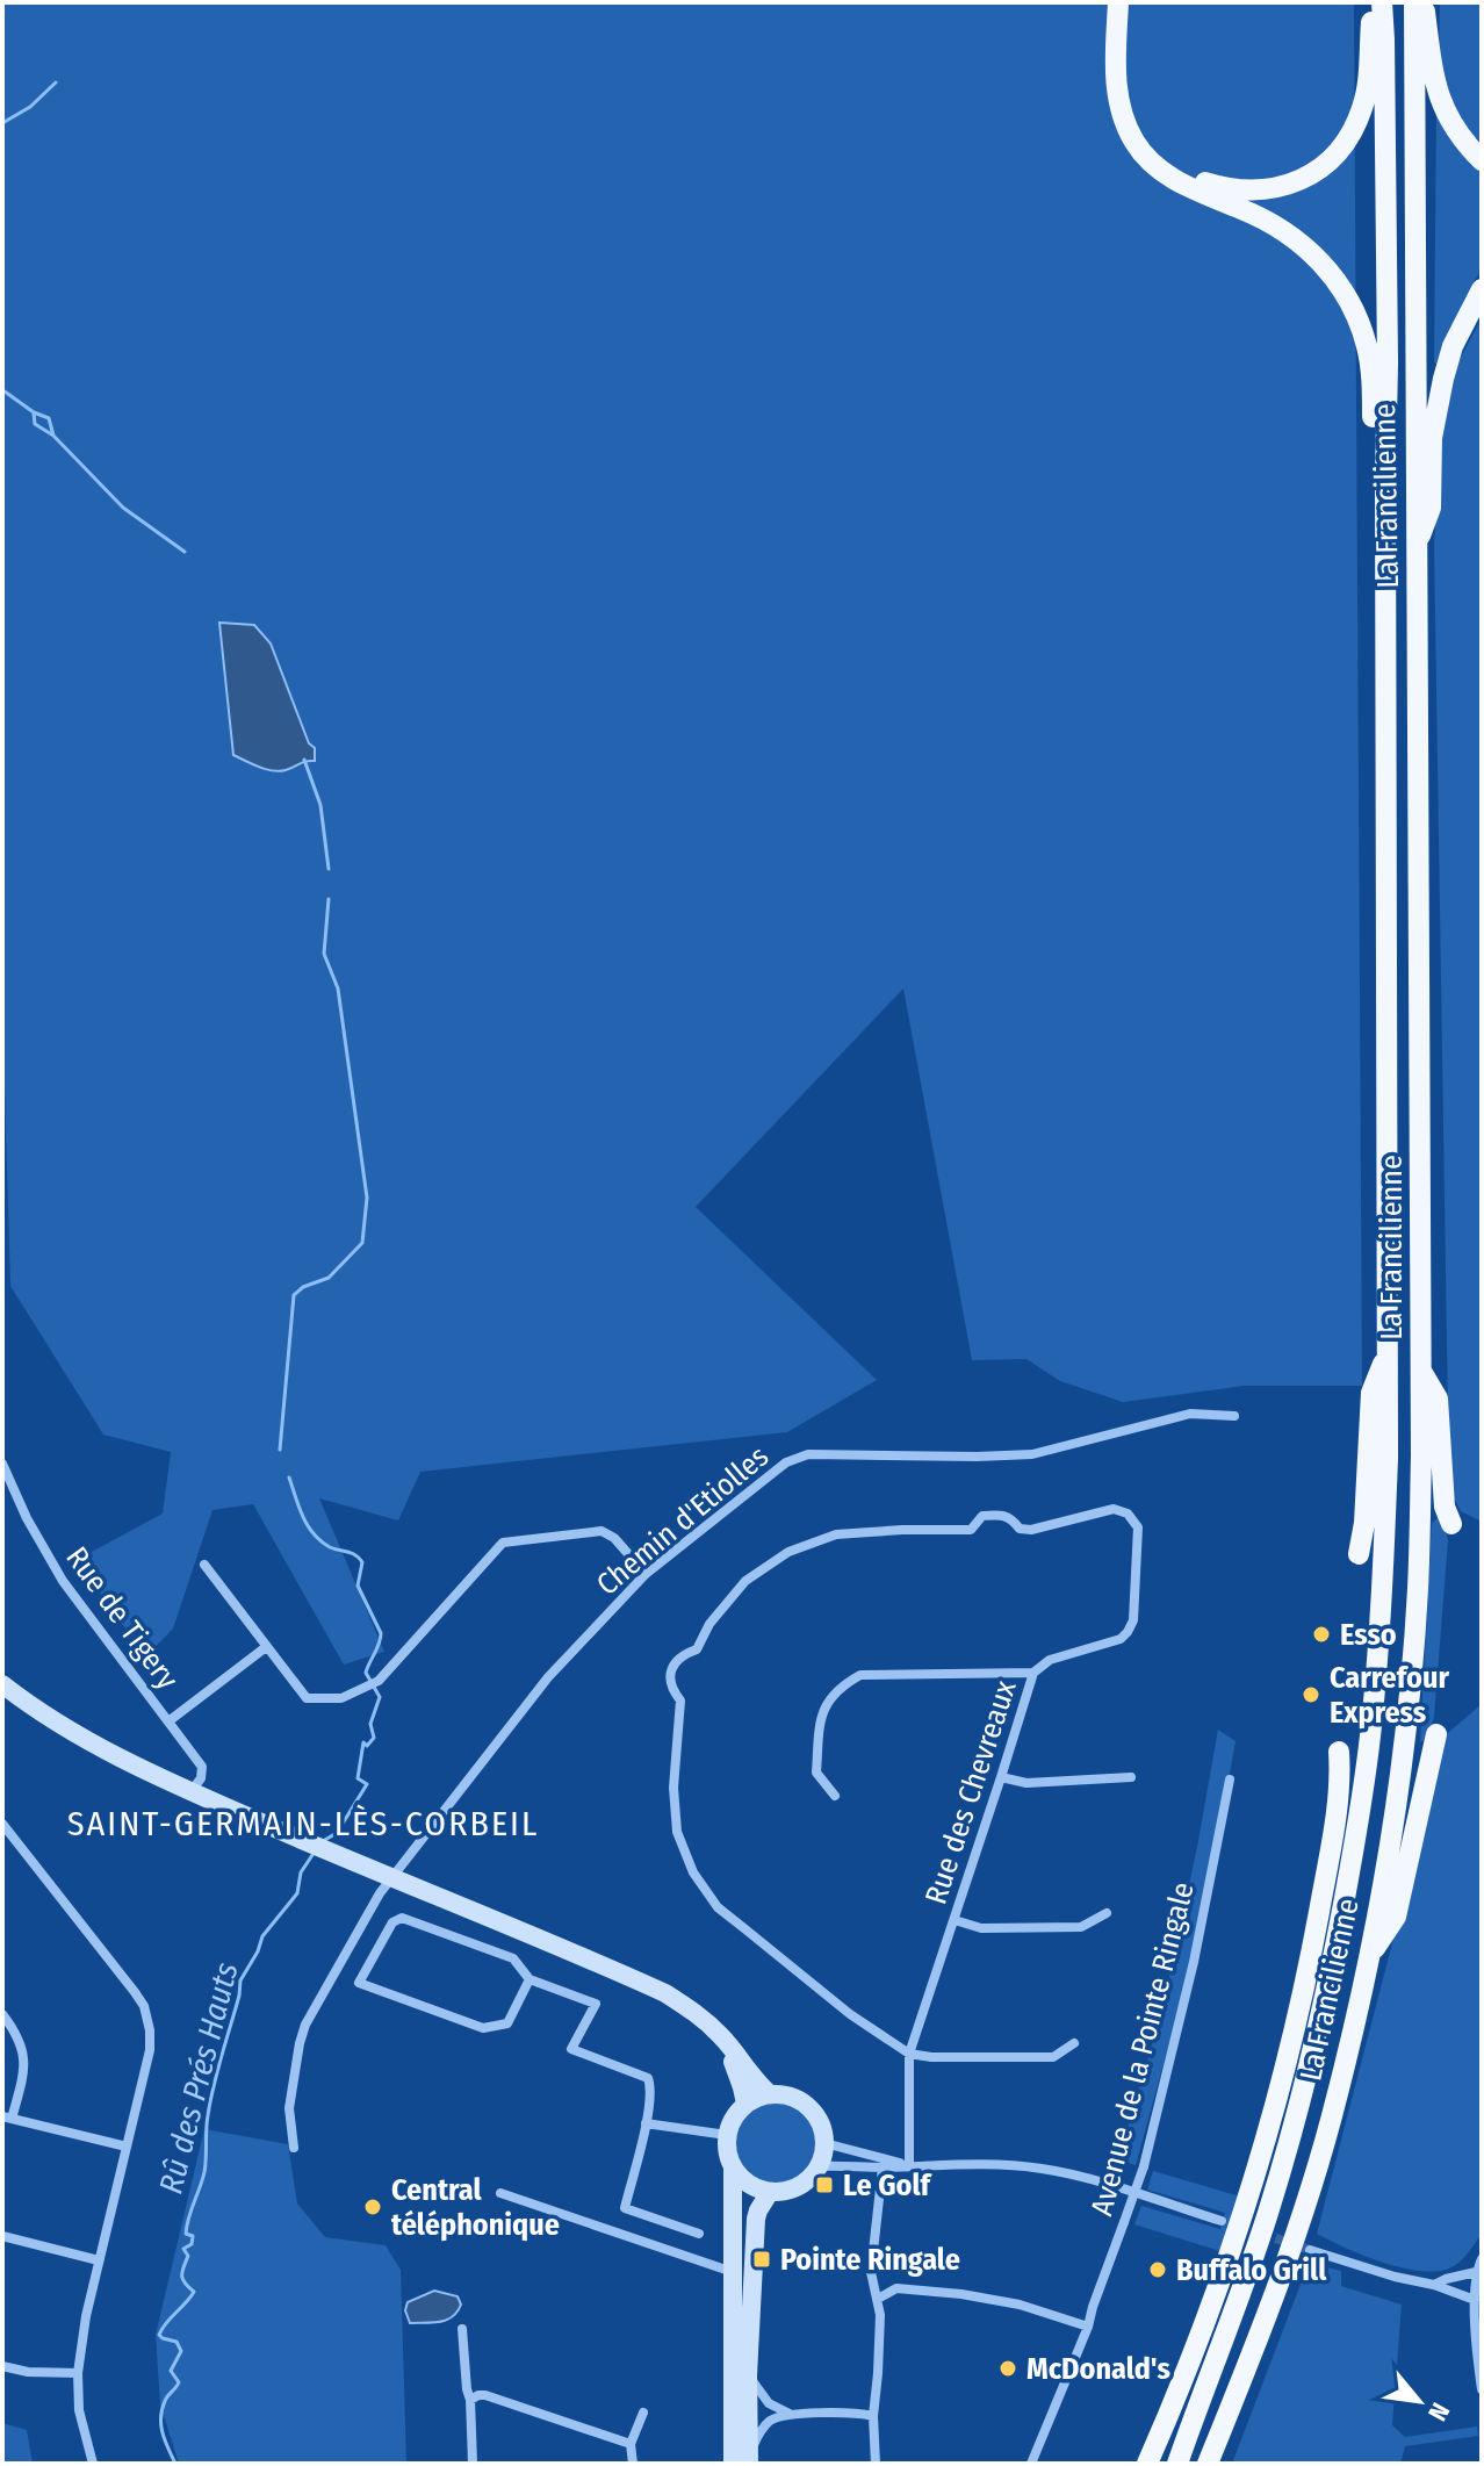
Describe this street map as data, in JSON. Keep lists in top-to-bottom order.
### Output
{
  "streets": {
    "highway": ["La Francilienne"],
    "street": [
      "Chemin d'Etiolles",
      "Rue de Tigery",
      "Rue des Chevreaux",
      "Avenue de la Pointe Ringale"
    ]
  },
  "districts": ["SAINT-GERMAIN-LÈS-CORBEIL"],
  "water": ["Rû des Prés Hauts"],
  "places": {
    "other": [
      "Esso",
      "Carrefour Express",
      "Central téléphonique",
      "Buffalo Grill",
      "McDonald's"
    ],
    "transit": ["Le Golf", "Pointe Ringale"]
  },
  "north": "bottom right"
}
